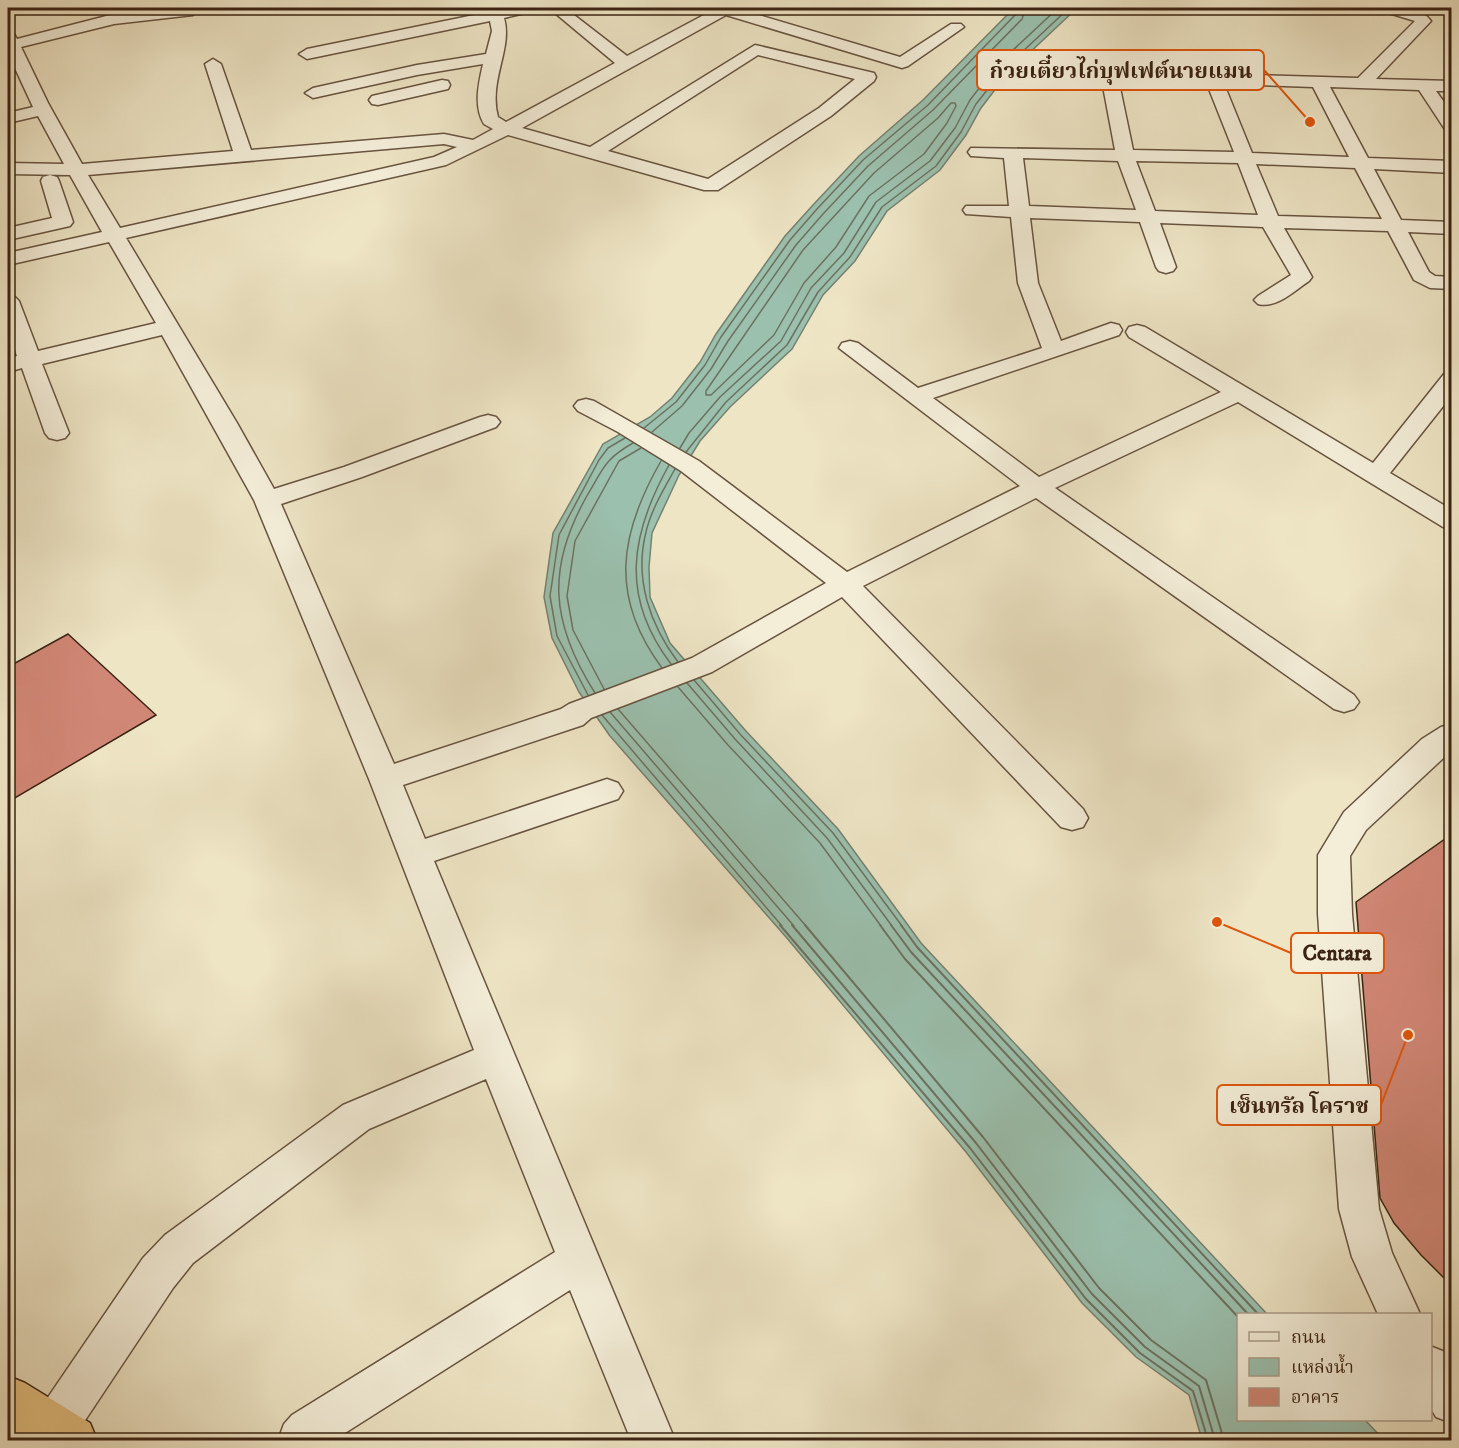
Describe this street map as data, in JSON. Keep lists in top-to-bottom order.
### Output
{
  "places": ["ก๋วยเตี๋ยวไก่บุฟเฟต์นายแมน", "Centara", "เซ็นทรัล โคราช"],
  "legend": ["ถนน", "แหล่งน้ำ", "อาคาร"]
}
